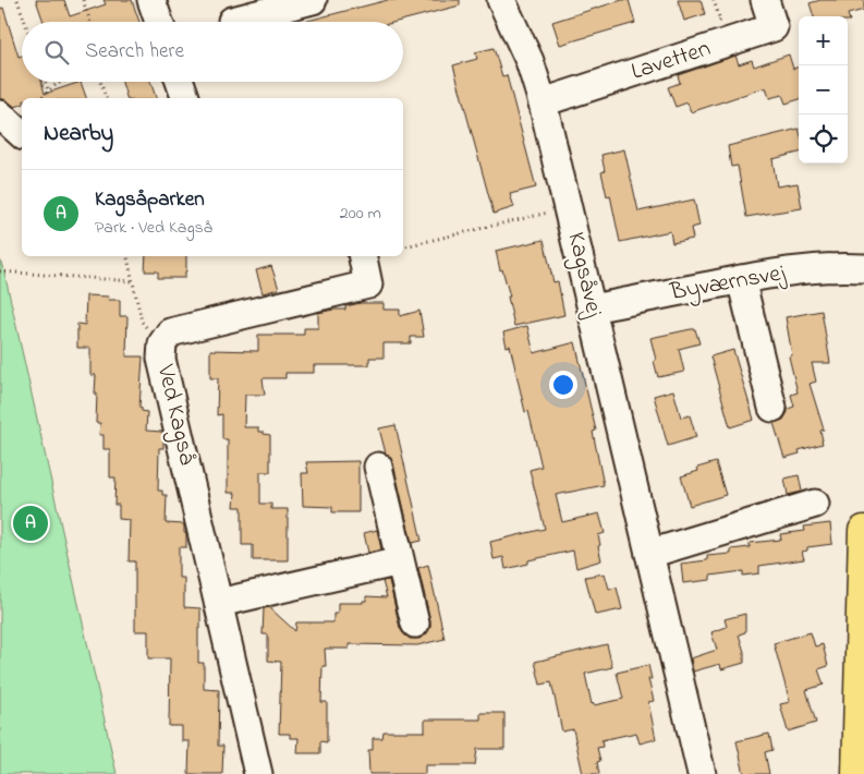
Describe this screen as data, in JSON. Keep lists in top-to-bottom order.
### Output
{
  "streets": {
    "street": [
      "Lavetten",
      "Kagsåvej",
      "Byværnsvej",
      "Ved Kagså"
    ]
  },
  "crossings": [
    ["Lavetten", "Kagsåvej"],
    ["Kagsåvej", "Byværnsvej"]
  ],
  "page": {
    "map_buttons": ["+", "−"],
    "search": "Search here",
    "heading": "Nearby",
    "list": [
      {
        "mark": "A",
        "name": "Kagsåparken",
        "note": "Park · Ved Kagså",
        "value": "200 m"
      }
    ],
    "pins": "A"
  }
}
